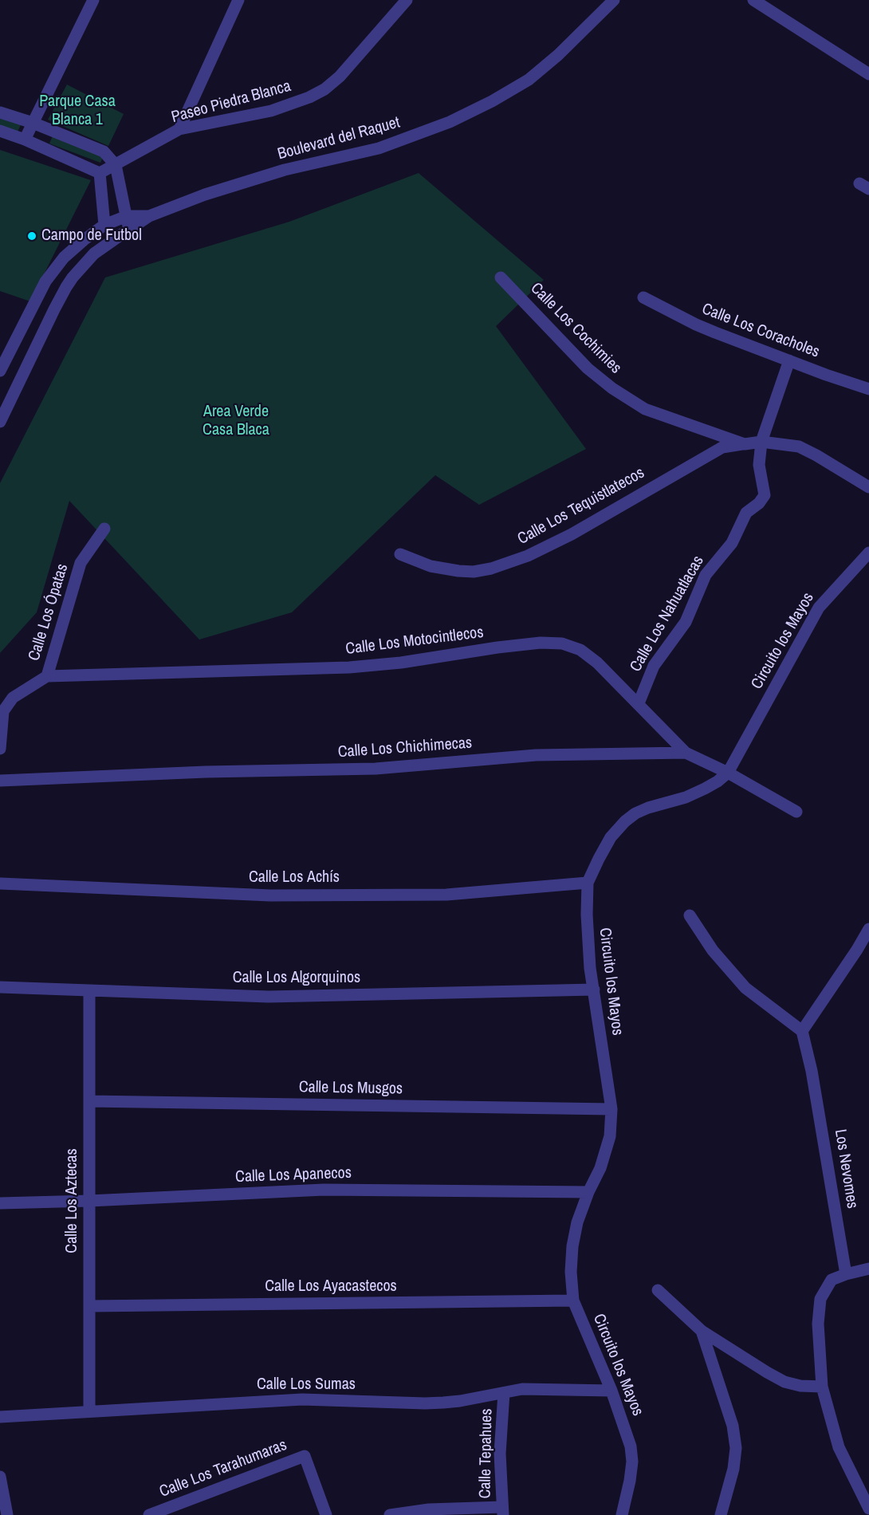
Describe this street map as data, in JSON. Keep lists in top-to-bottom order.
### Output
{
  "streets": {
    "street": [
      "Paseo Piedra Blanca",
      "Boulevard del Raquet",
      "Calle Los Cochimies",
      "Calle Los Coracholes",
      "Calle Los Tequistlatecos",
      "Calle Los Ópatas",
      "Calle Los Nahuatlacas",
      "Calle Los Motocintlecos",
      "Circuito los Mayos",
      "Calle Los Chichimecas",
      "Calle Los Achís",
      "Calle Los Algorquinos",
      "Calle Los Musgos",
      "Los Nevomes",
      "Calle Los Apanecos",
      "Calle Los Aztecas",
      "Calle Los Ayacastecos",
      "Calle Los Sumas",
      "Calle Tepahues",
      "Calle Los Tarahumaras"
    ]
  },
  "crossings": [
    ["Calle Los Cochimies", "Calle Los Tequistlatecos"],
    ["Calle Los Cochimies", "Calle Los Nahuatlacas"],
    ["Calle Los Coracholes", "Calle Los Nahuatlacas"],
    ["Calle Los Ópatas", "Calle Los Motocintlecos"],
    ["Calle Los Nahuatlacas", "Calle Los Motocintlecos"],
    ["Calle Los Motocintlecos", "Calle Los Chichimecas"],
    ["Circuito los Mayos", "Calle Los Chichimecas"],
    ["Circuito los Mayos", "Calle Los Achís"],
    ["Circuito los Mayos", "Calle Los Algorquinos"],
    ["Circuito los Mayos", "Calle Los Musgos"],
    ["Circuito los Mayos", "Calle Los Apanecos"],
    ["Circuito los Mayos", "Calle Los Ayacastecos"],
    ["Circuito los Mayos", "Calle Los Sumas"],
    ["Calle Los Algorquinos", "Calle Los Aztecas"],
    ["Calle Los Musgos", "Calle Los Aztecas"],
    ["Calle Los Apanecos", "Calle Los Aztecas"],
    ["Calle Los Aztecas", "Calle Los Ayacastecos"],
    ["Calle Los Aztecas", "Calle Los Sumas"],
    ["Calle Los Sumas", "Calle Tepahues"]
  ],
  "parks": ["Parque Casa Blanca 1", "Area Verde Casa Blaca"],
  "places": ["Campo de Futbol"]
}
